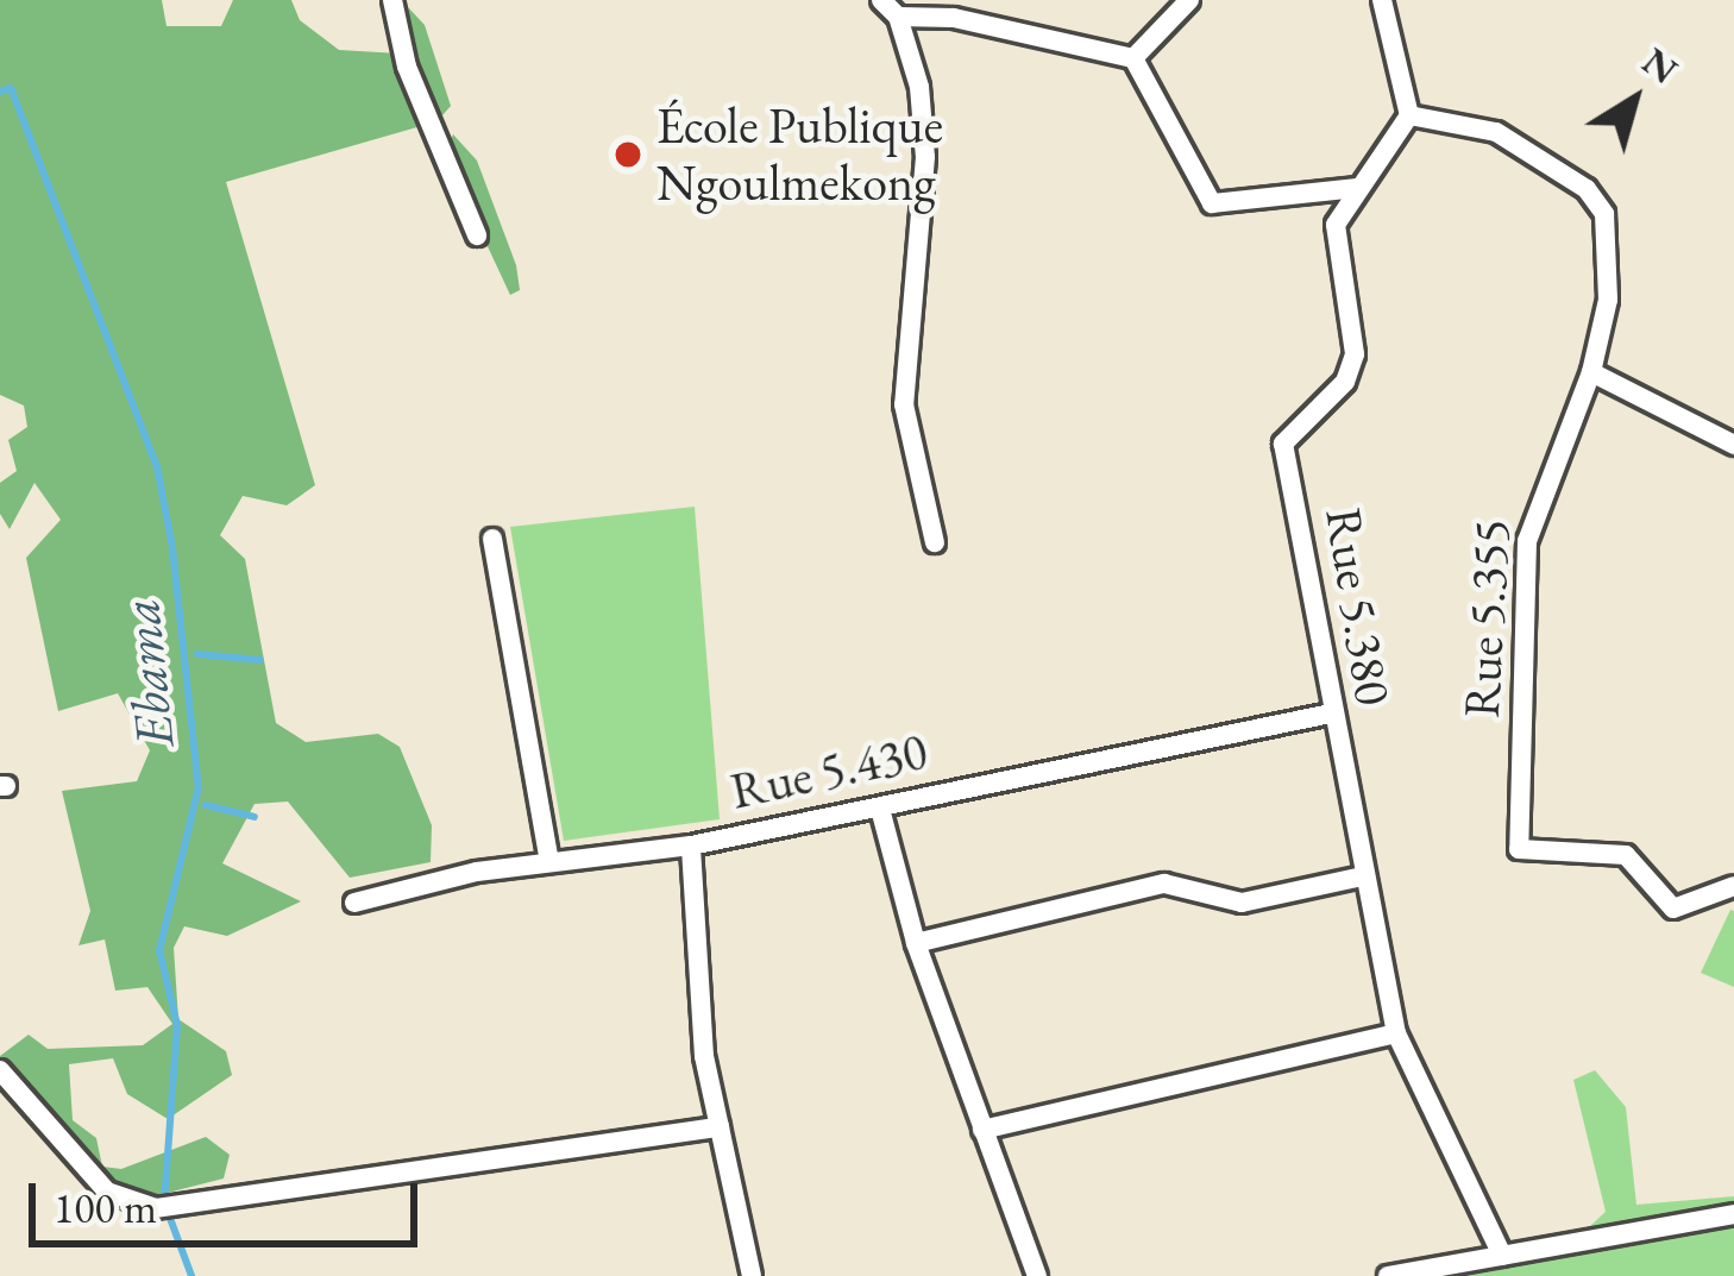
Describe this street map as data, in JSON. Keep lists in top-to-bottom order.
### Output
{
  "streets": {
    "street": ["Rue 5.380", "Rue 5.355", "Rue 5.430"]
  },
  "crossings": [
    ["Rue 5.380", "Rue 5.355"],
    ["Rue 5.380", "Rue 5.430"]
  ],
  "water": ["Ebama"],
  "places": ["École Publique Ngoulmekong"],
  "scale_bar": "100 m",
  "north": "top right"
}
